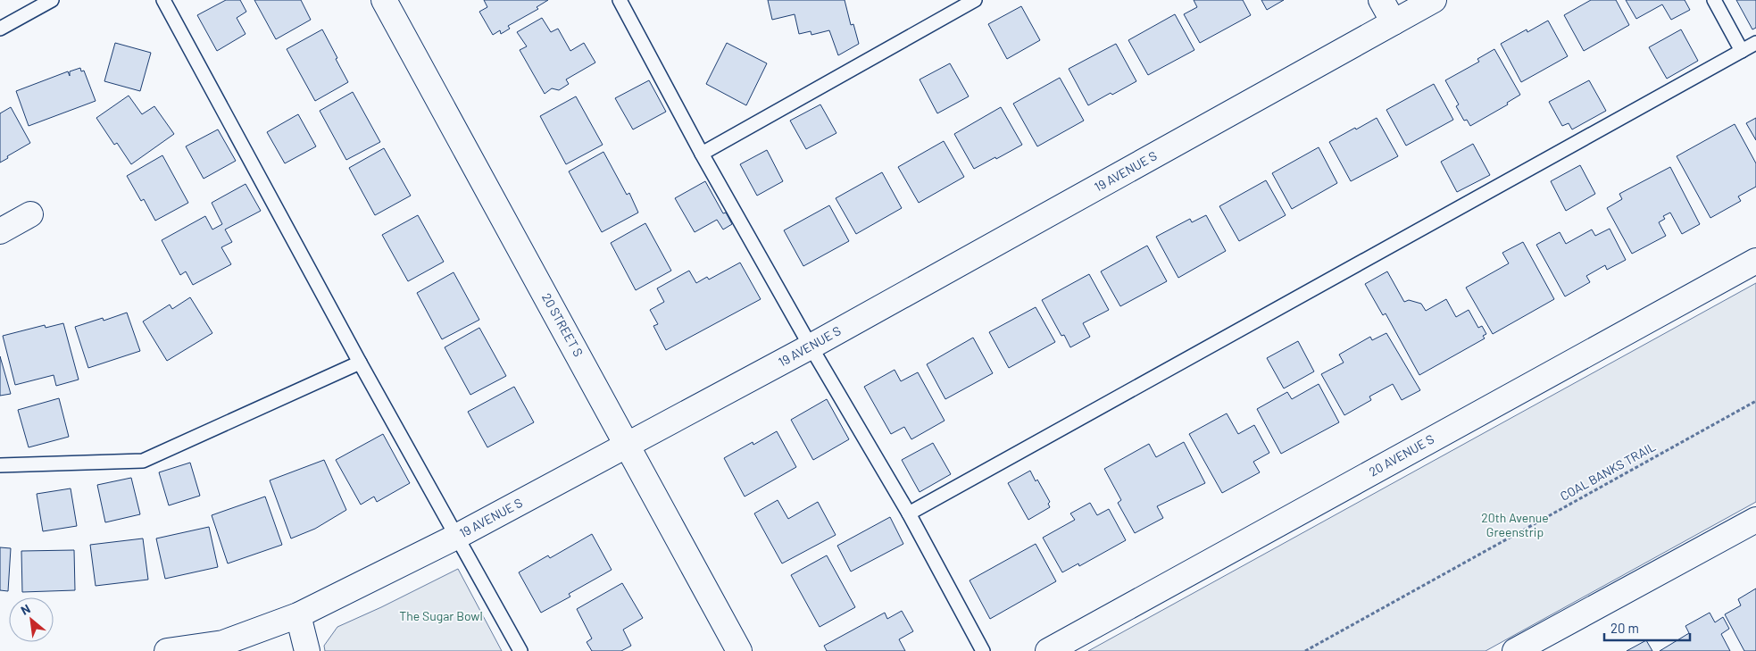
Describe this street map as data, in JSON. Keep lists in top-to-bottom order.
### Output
{
  "streets": {
    "street": ["19 AVENUE S", "20 STREET S", "20 AVENUE S"],
    "path": ["COAL BANKS TRAIL"]
  },
  "crossings": [
    ["19 AVENUE S", "20 STREET S"]
  ],
  "parks": ["20th Avenue Greenstrip", "The Sugar Bowl"],
  "scale_bar": "20 m",
  "north": "top left"
}
